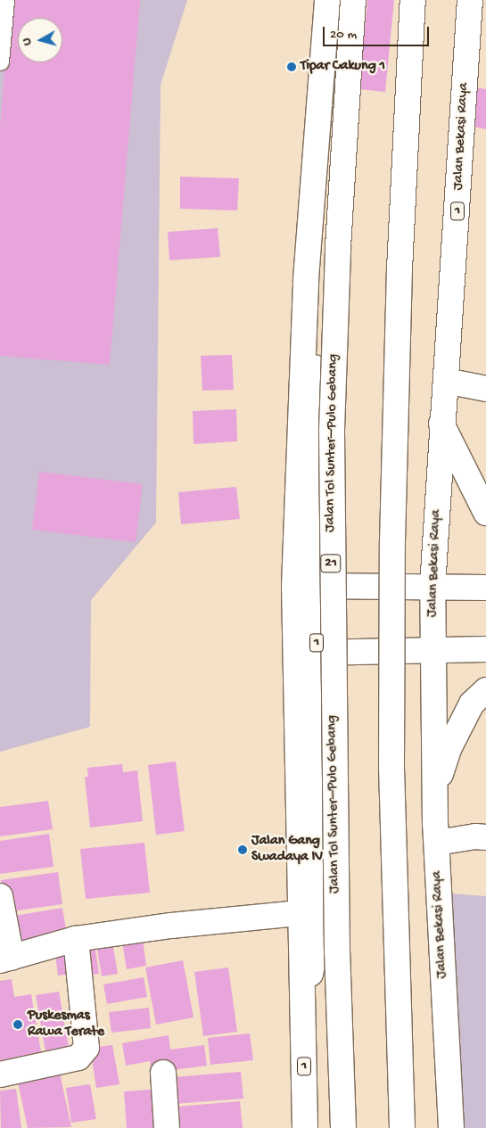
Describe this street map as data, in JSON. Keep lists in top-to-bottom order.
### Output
{
  "streets": {
    "main road": [
      "Jalan Bekasi Raya",
      "1",
      "Jalan Tol Sunter–Pulo Gebang",
      "21"
    ]
  },
  "places": ["Tipar Cakung 1", "Jalan Gang Swadaya IV", "Puskesmas Rawa Terate"],
  "scale_bar": "20 m",
  "north": "left"
}
